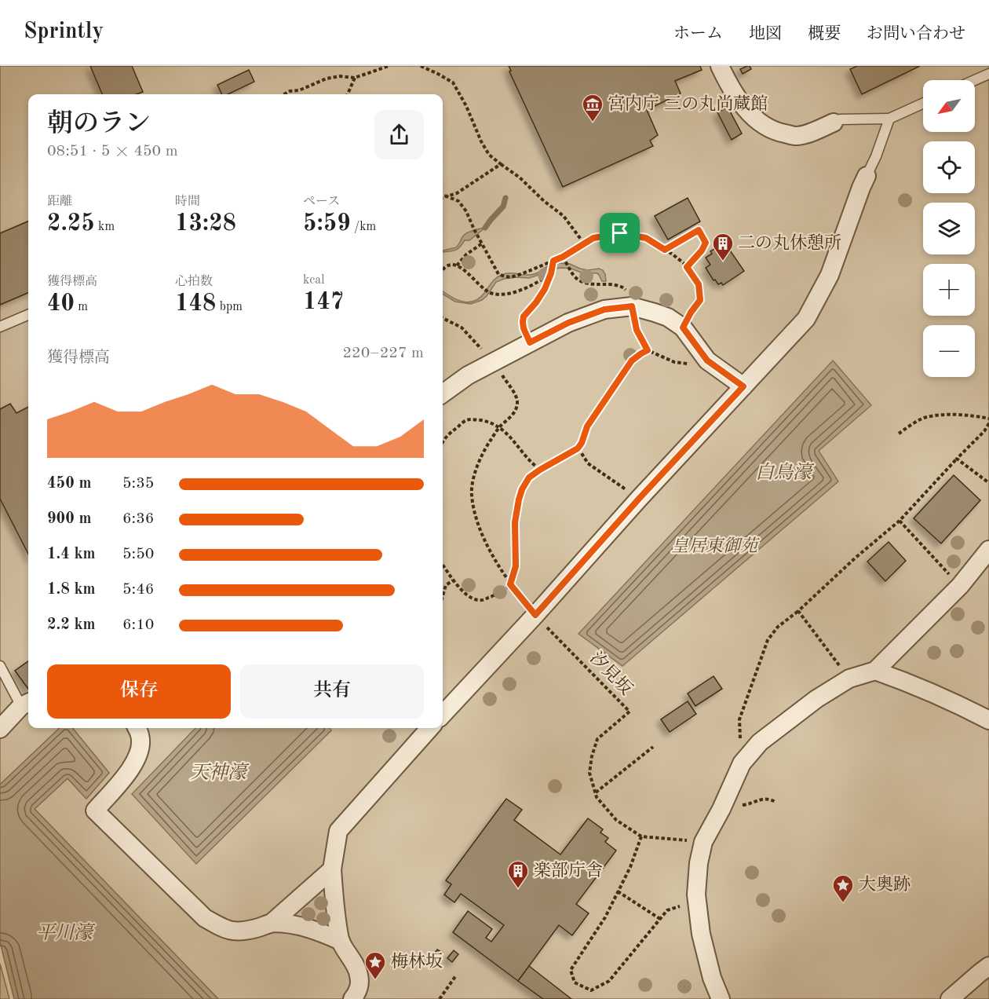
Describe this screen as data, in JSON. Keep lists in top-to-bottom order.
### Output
{
  "streets": {
    "path": ["汐見坂"]
  },
  "water": ["白鳥濠", "天神濠", "平川濠"],
  "parks": ["皇居東御苑"],
  "places": {
    "museum": ["宮内庁 三の丸尚蔵館"],
    "building": ["二の丸休憩所", "楽部庁舎"],
    "place": ["大奥跡", "梅林坂"]
  },
  "north": "bottom left",
  "page": {
    "header": "Sprintly",
    "nav": [
      "ホーム",
      "地図",
      "概要",
      "お問い合わせ"
    ],
    "map_buttons": ["+", "−"],
    "heading": ["朝のラン", "08:51 · 5 × 450 m"],
    "stats": [
      ["距離", "2.25 km"],
      ["時間", "13:28"],
      ["ペース", "5:59 /km"],
      ["獲得標高", "40 m"],
      ["心拍数", "148 bpm"],
      ["kcal", "147"]
    ],
    "chart": ["獲得標高", "220–227 m"],
    "list": [
      {
        "name": "450 m",
        "note": "5:35"
      },
      {
        "name": "900 m",
        "note": "6:36"
      },
      {
        "name": "1.4 km",
        "note": "5:50"
      },
      {
        "name": "1.8 km",
        "note": "5:46"
      },
      {
        "name": "2.2 km",
        "note": "6:10"
      }
    ],
    "buttons": ["保存", "共有"]
  }
}
